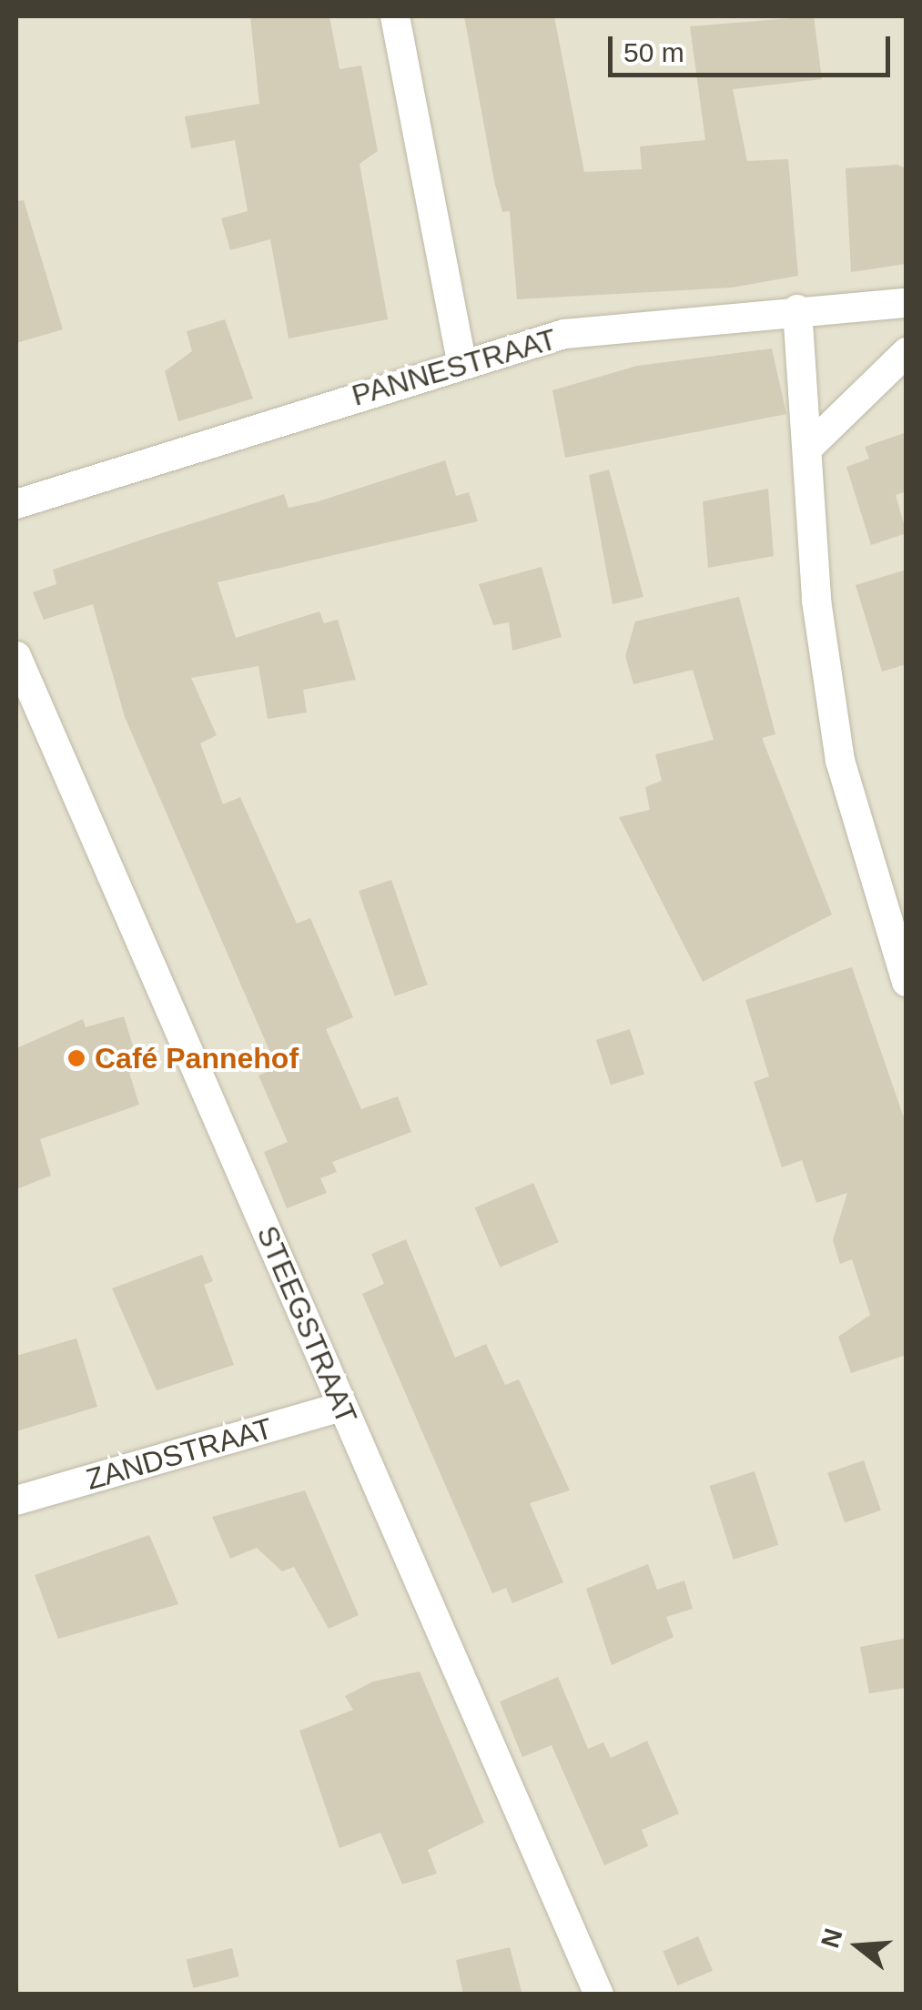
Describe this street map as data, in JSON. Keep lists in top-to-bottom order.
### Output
{
  "streets": {
    "street": ["PANNESTRAAT", "STEEGSTRAAT", "ZANDSTRAAT"]
  },
  "crossings": [
    ["STEEGSTRAAT", "ZANDSTRAAT"]
  ],
  "places": ["Café Pannehof"],
  "scale_bar": "50 m",
  "north": "left"
}
